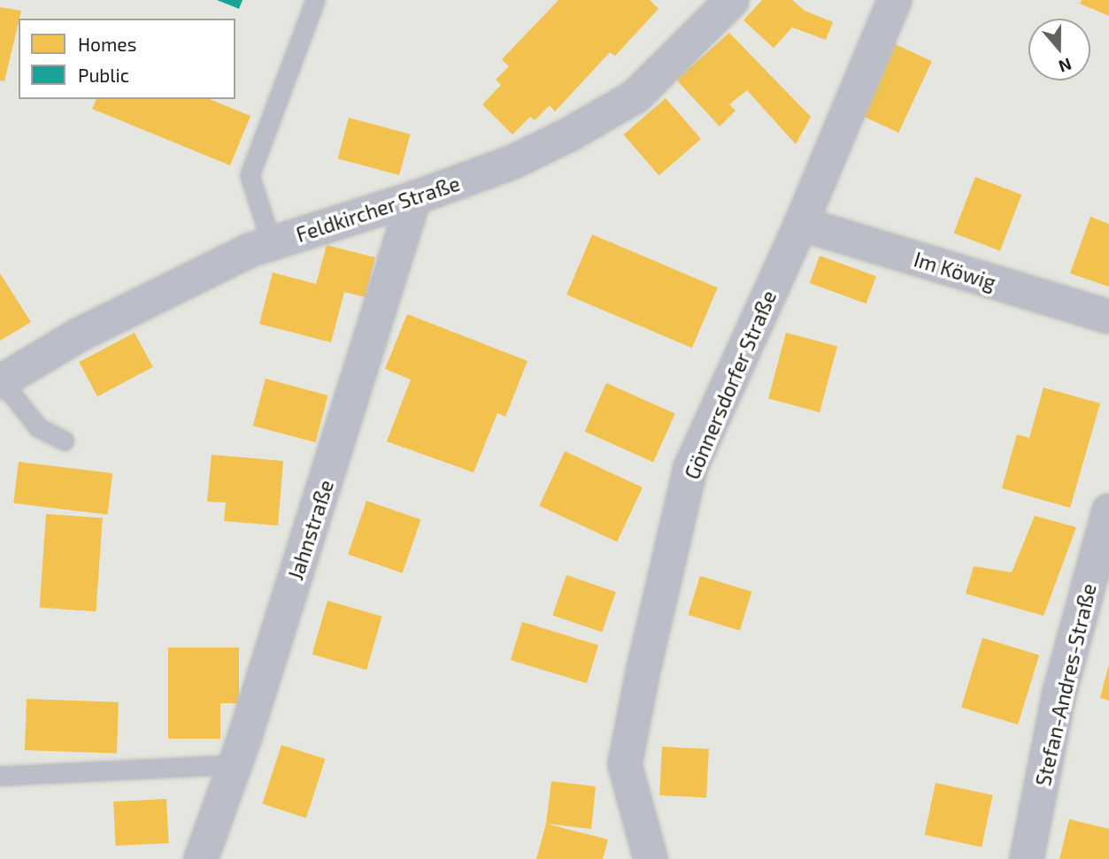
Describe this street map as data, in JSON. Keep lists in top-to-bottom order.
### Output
{
  "streets": {
    "street": [
      "Feldkircher Straße",
      "Im Köwig",
      "Gönnersdorfer Straße",
      "Jahnstraße",
      "Stefan-Andres-Straße"
    ]
  },
  "crossings": [
    ["Feldkircher Straße", "Jahnstraße"],
    ["Im Köwig", "Gönnersdorfer Straße"]
  ],
  "legend": ["Homes", "Public"],
  "north": "bottom"
}
